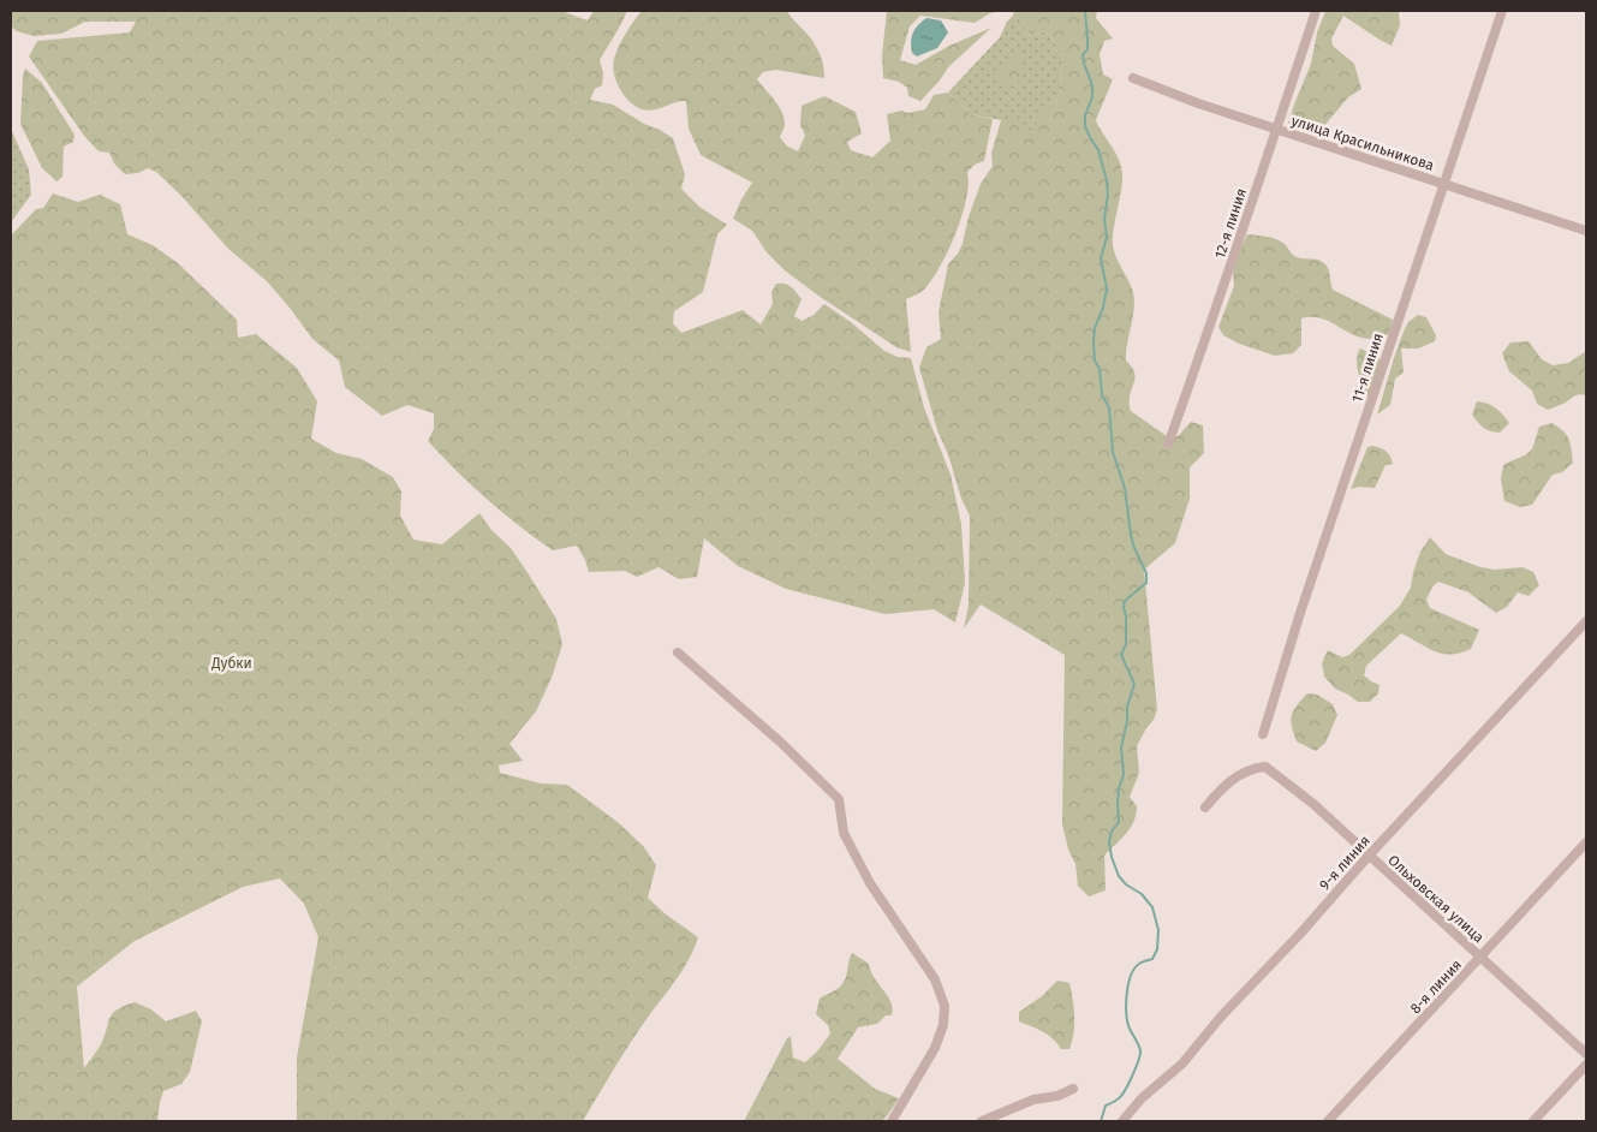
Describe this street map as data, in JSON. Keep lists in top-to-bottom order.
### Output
{
  "streets": {
    "street": [
      "улица Красильникова",
      "12-я линия",
      "11-я линия",
      "9-я линия",
      "Ольховская улица",
      "8-я линия"
    ]
  },
  "crossings": [
    ["улица Красильникова", "12-я линия"],
    ["улица Красильникова", "11-я линия"],
    ["9-я линия", "Ольховская улица"],
    ["Ольховская улица", "8-я линия"]
  ],
  "parks": ["Дубки"]
}
